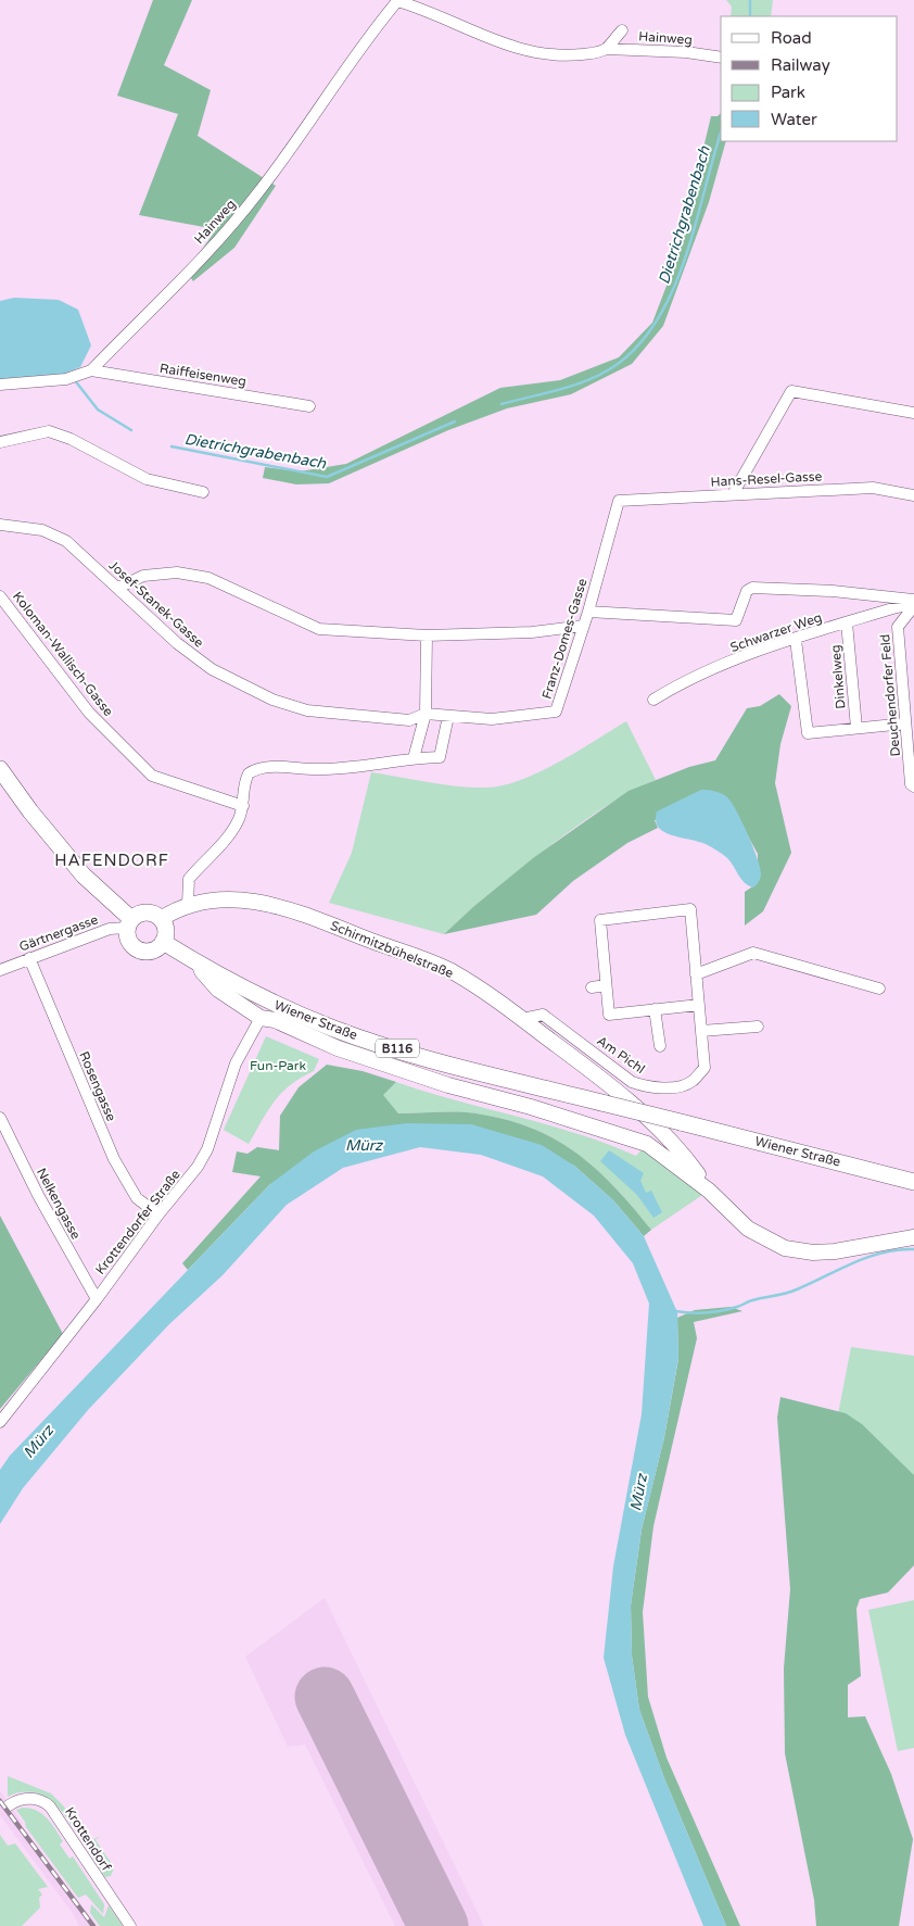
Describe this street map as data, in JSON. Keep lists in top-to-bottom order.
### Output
{
  "streets": {
    "main road": ["Schirmitzbühelstraße", "Wiener Straße", "B116"],
    "street": [
      "Hainweg",
      "Raiffeisenweg",
      "Hans-Resel-Gasse",
      "Josef-Stanek-Gasse",
      "Schwarzer Weg",
      "Franz-Domes-Gasse",
      "Koloman-Wallisch-Gasse",
      "Dinkelweg",
      "Deuchendorfer Feld",
      "Gärtnergasse",
      "Am Pichl",
      "Rosengasse",
      "Nelkengasse",
      "Krottendorfer Straße",
      "Krottendorf"
    ]
  },
  "crossings": [
    ["Hainweg", "Raiffeisenweg"],
    ["Hans-Resel-Gasse", "Franz-Domes-Gasse"],
    ["Josef-Stanek-Gasse", "Franz-Domes-Gasse"],
    ["Schwarzer Weg", "Dinkelweg"],
    ["Schwarzer Weg", "Deuchendorfer Feld"],
    ["Gärtnergasse", "Wiener Straße"],
    ["Gärtnergasse", "Rosengasse"],
    ["Schirmitzbühelstraße", "Am Pichl"],
    ["Rosengasse", "Krottendorfer Straße"],
    ["Nelkengasse", "Krottendorfer Straße"]
  ],
  "districts": ["HAFENDORF"],
  "water": ["Dietrichgrabenbach", "Mürz"],
  "parks": ["Fun-Park"],
  "legend": [
    "Road",
    "Railway",
    "Park",
    "Water"
  ]
}
